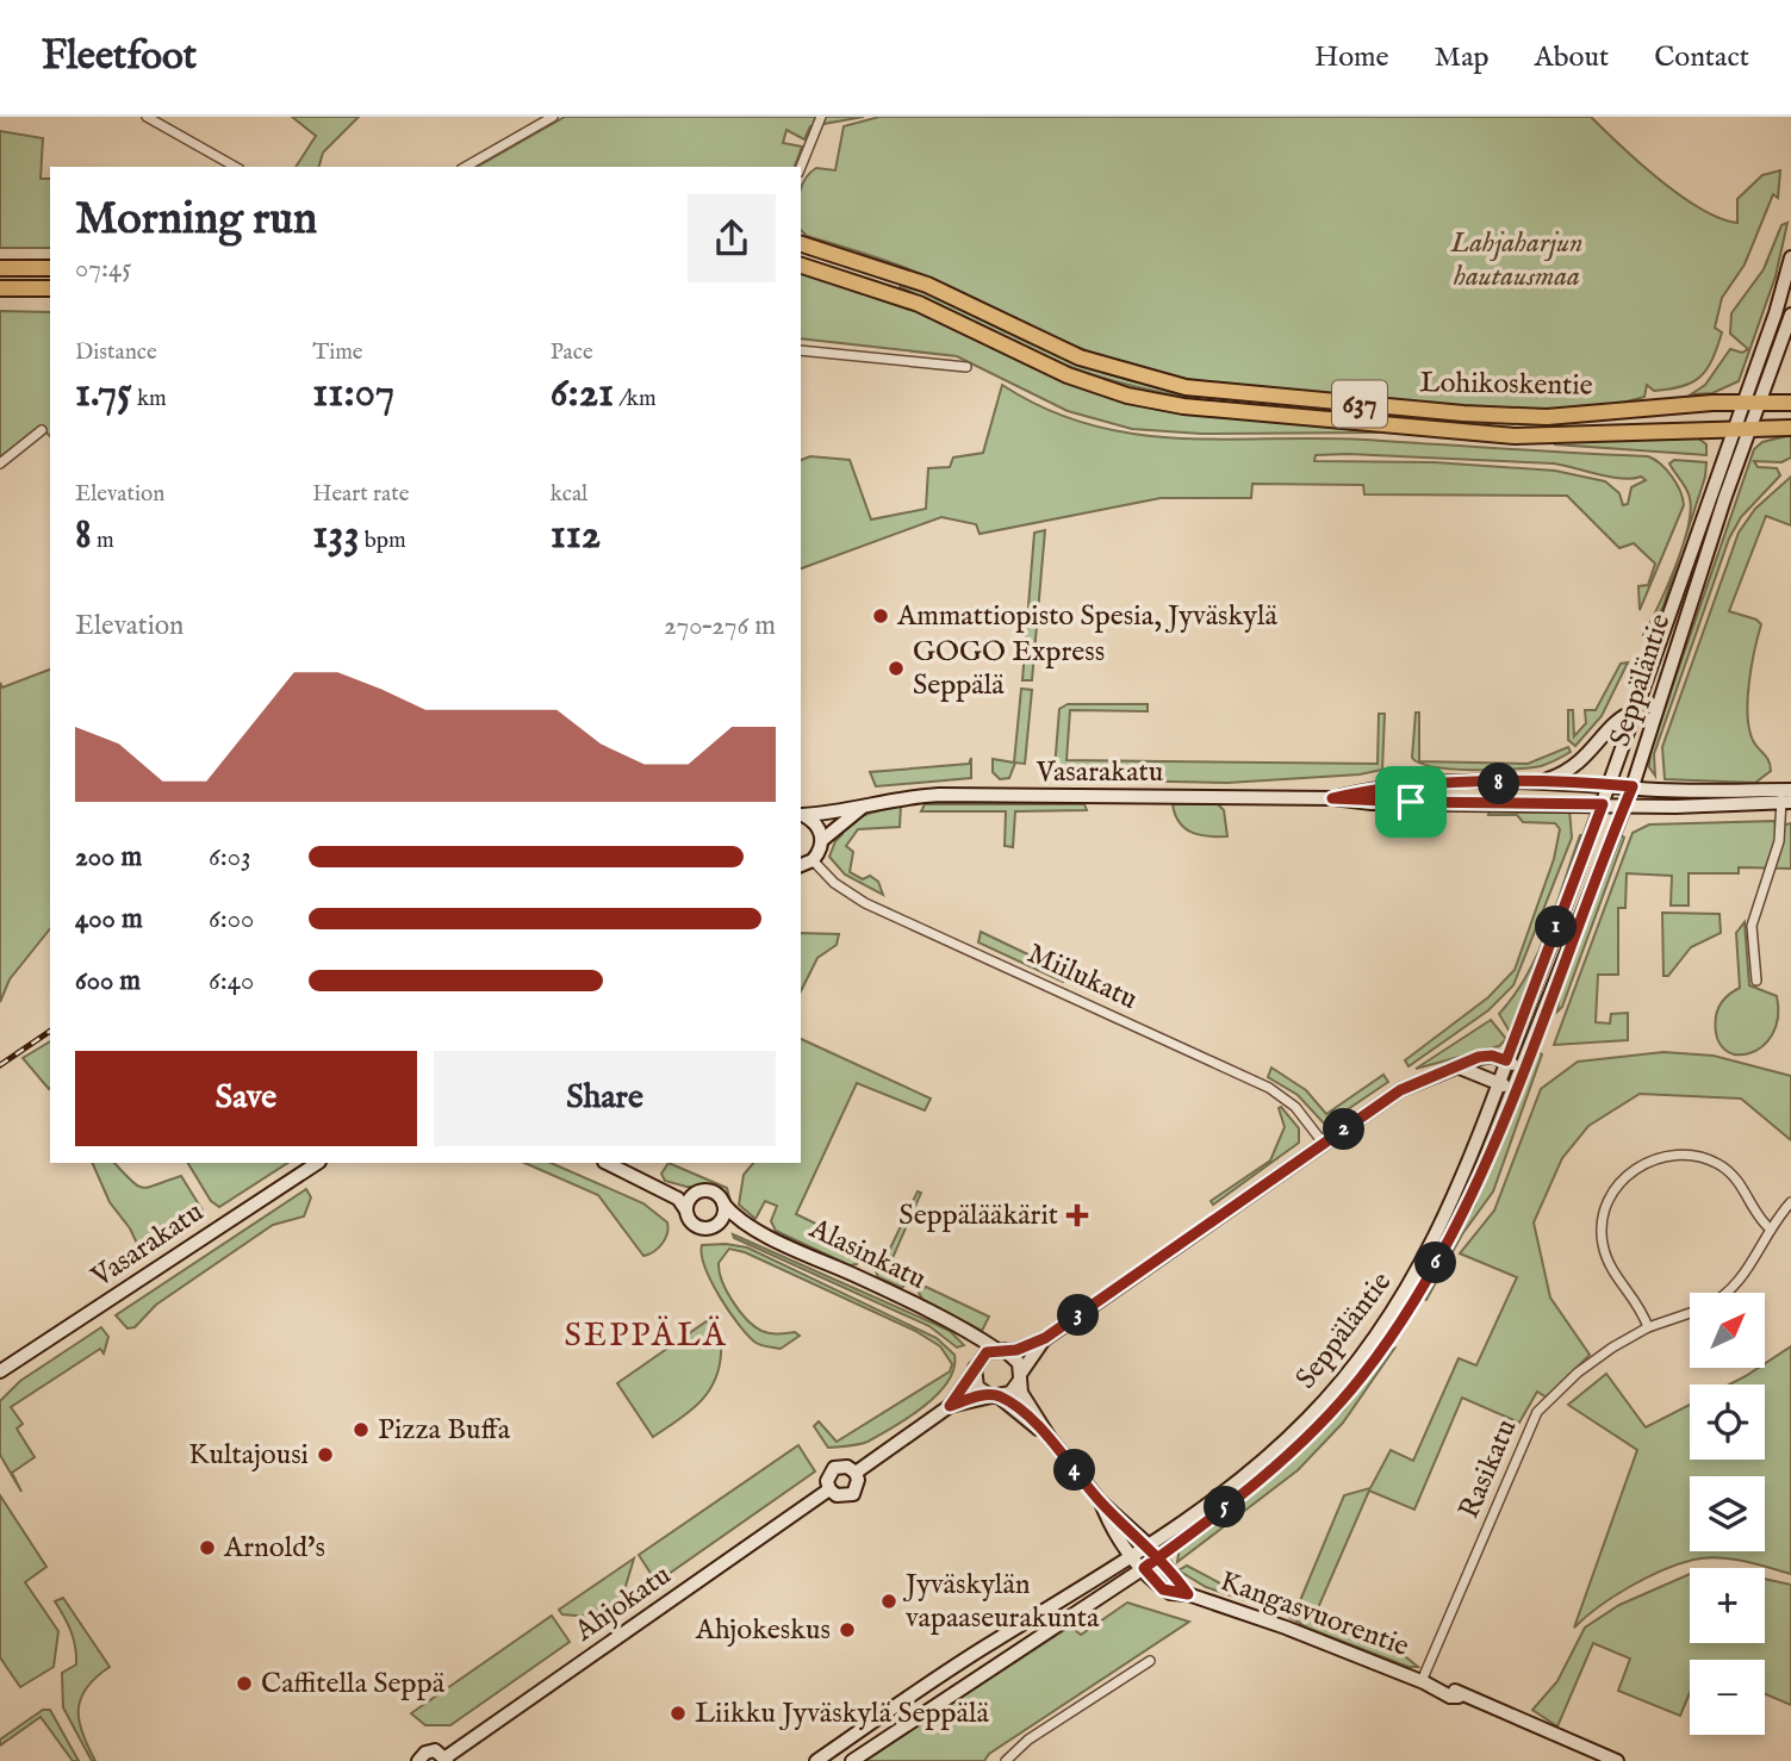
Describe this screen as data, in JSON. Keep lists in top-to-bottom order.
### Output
{
  "streets": {
    "main road": ["Lohikoskentie", "637"],
    "street": [
      "Seppäläntie",
      "Vasarakatu",
      "Miilukatu",
      "Alasinkatu",
      "Rasikatu",
      "Ahjokatu",
      "Kangasvuorentie"
    ]
  },
  "crossings": [
    ["Lohikoskentie", "Seppäläntie"],
    ["Seppäläntie", "Vasarakatu"],
    ["Seppäläntie", "Kangasvuorentie"],
    ["Rasikatu", "Kangasvuorentie"]
  ],
  "districts": ["SEPPÄLÄ"],
  "parks": ["Lahjaharjun hautausmaa"],
  "places": {
    "other": [
      "Ammattiopisto Spesia, Jyväskylä",
      "GOGO Express Seppälä",
      "Pizza Buffa",
      "Kultajousi",
      "Arnold's",
      "Jyväskylän vapaaseurakunta",
      "Ahjokeskus",
      "Caffitella Seppä",
      "Liikku Jyväskylä Seppälä"
    ],
    "health": ["Seppälääkärit"]
  },
  "north": "top right",
  "page": {
    "header": "Fleetfoot",
    "nav": [
      "Home",
      "Map",
      "About",
      "Contact"
    ],
    "heading": ["Morning run", "07:45"],
    "stats": [
      ["Distance", "1.75 km"],
      ["Time", "11:07"],
      ["Pace", "6:21 /km"],
      ["Elevation", "8 m"],
      ["Heart rate", "133 bpm"],
      ["kcal", "112"]
    ],
    "chart": ["Elevation", "270–276 m"],
    "pins": [
      "8",
      "1",
      "2",
      "6",
      "3",
      "4",
      "5"
    ],
    "list": [
      {
        "name": "200 m",
        "note": "6:03"
      },
      {
        "name": "400 m",
        "note": "6:00"
      },
      {
        "name": "600 m",
        "note": "6:40"
      }
    ],
    "buttons": ["Save", "Share"],
    "map_buttons": ["+", "−"]
  }
}
